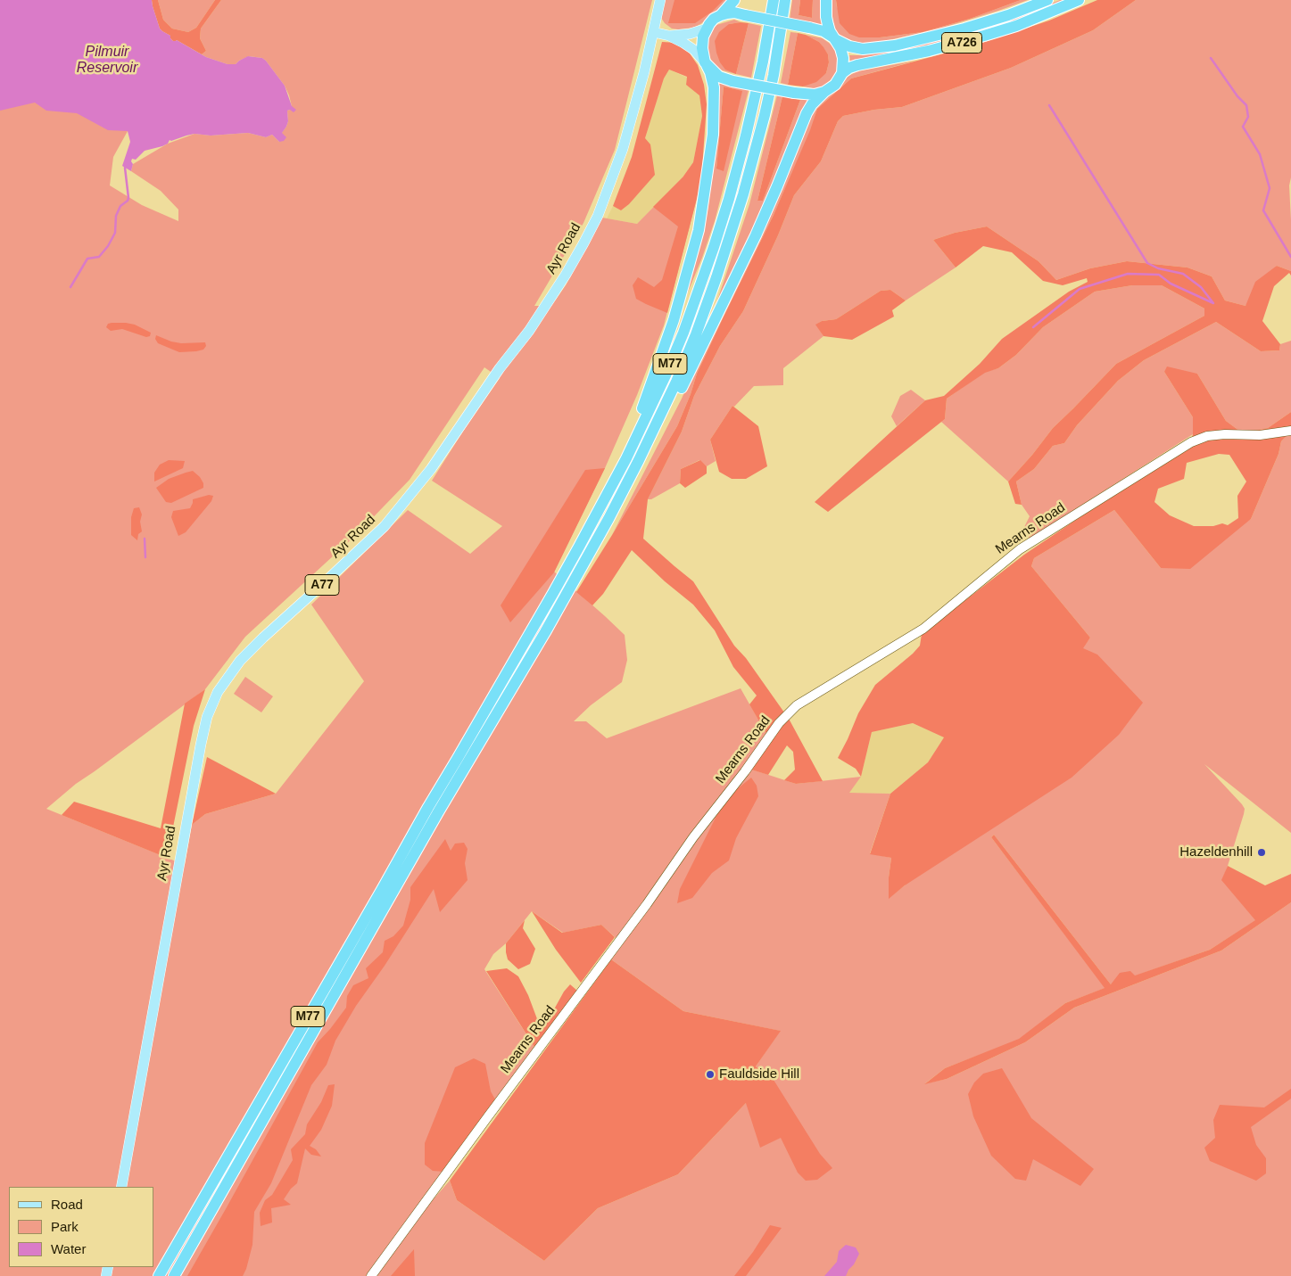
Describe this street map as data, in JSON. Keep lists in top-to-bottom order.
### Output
{
  "streets": {
    "highway": ["A726", "M77"],
    "main road": ["Ayr Road", "A77"],
    "street": ["Mearns Road"]
  },
  "water": ["Pilmuir Reservoir"],
  "places": ["Hazeldenhill", "Fauldside Hill"],
  "legend": ["Road", "Park", "Water"]
}
